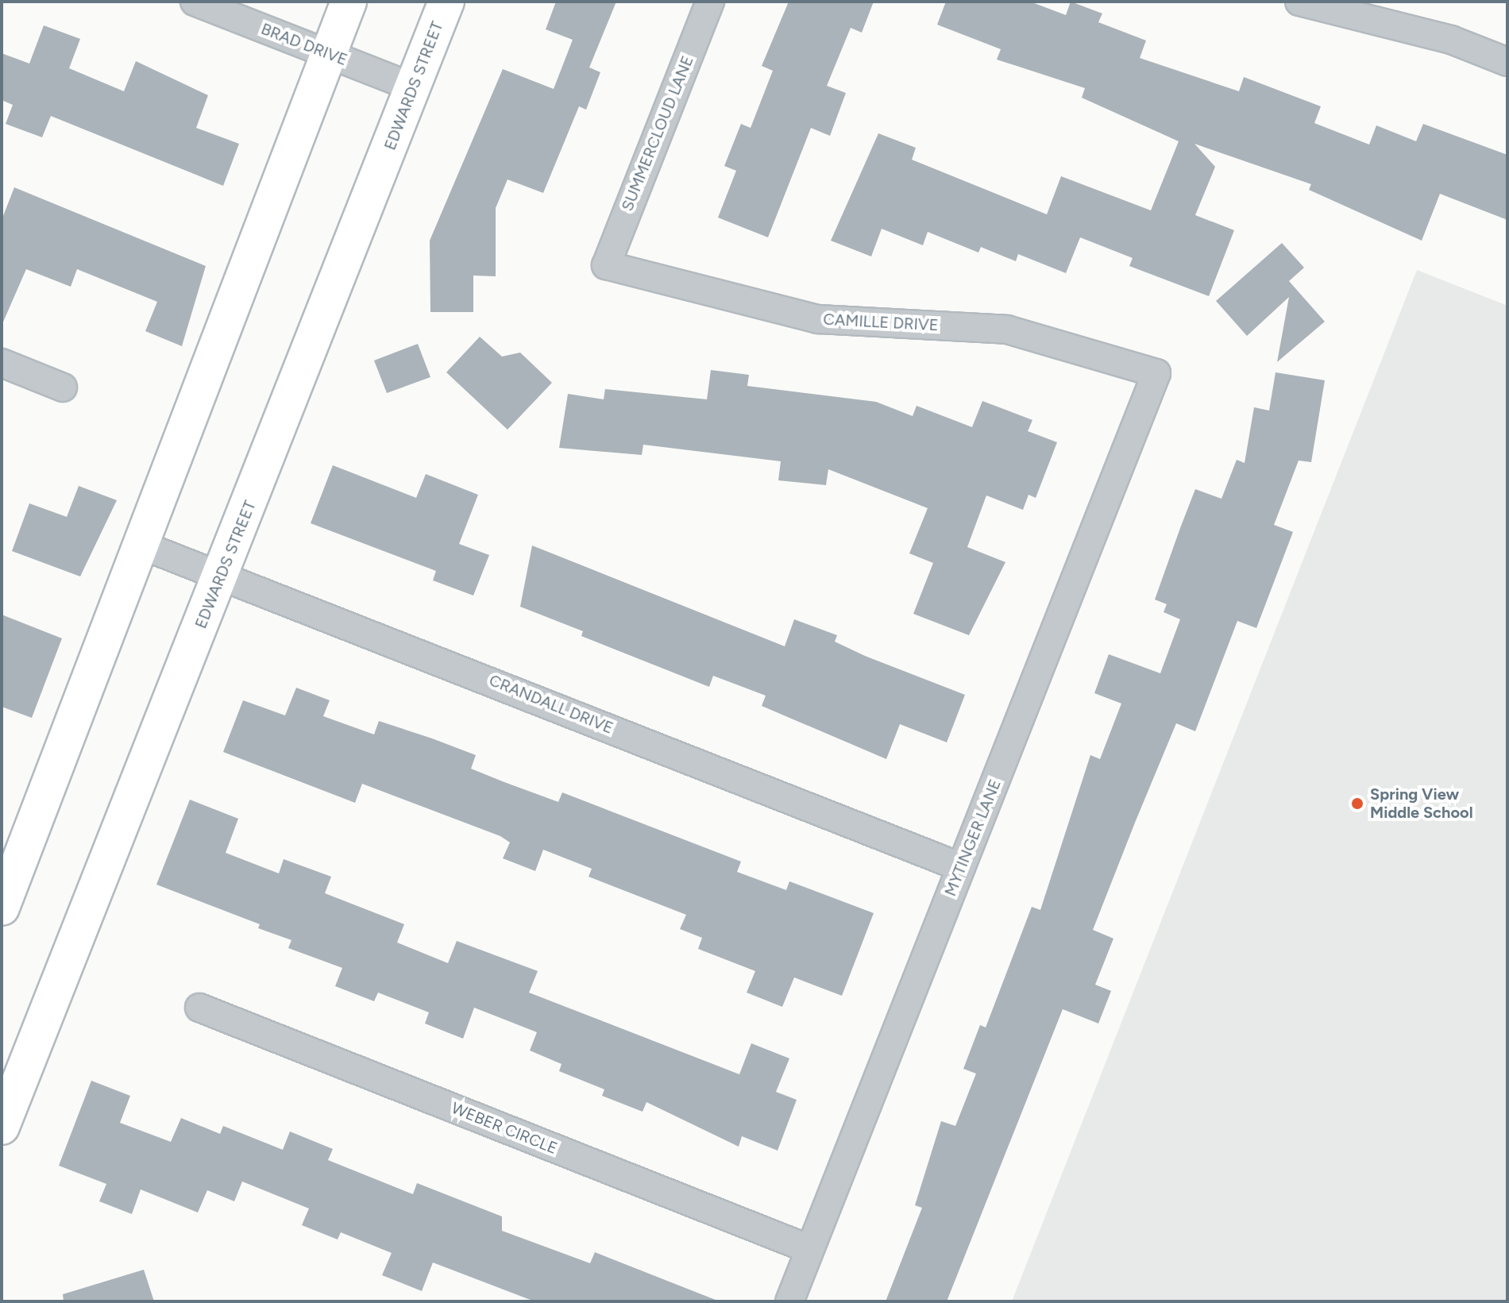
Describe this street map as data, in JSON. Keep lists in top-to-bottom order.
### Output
{
  "streets": {
    "main road": ["EDWARDS STREET"],
    "street": [
      "BRAD DRIVE",
      "SUMMERCLOUD LANE",
      "CAMILLE DRIVE",
      "CRANDALL DRIVE",
      "MYTINGER LANE",
      "WEBER CIRCLE"
    ]
  },
  "crossings": [
    ["BRAD DRIVE", "EDWARDS STREET"],
    ["EDWARDS STREET", "CRANDALL DRIVE"],
    ["SUMMERCLOUD LANE", "CAMILLE DRIVE"],
    ["CAMILLE DRIVE", "MYTINGER LANE"],
    ["CRANDALL DRIVE", "MYTINGER LANE"],
    ["MYTINGER LANE", "WEBER CIRCLE"]
  ],
  "places": ["Spring View Middle School"]
}
